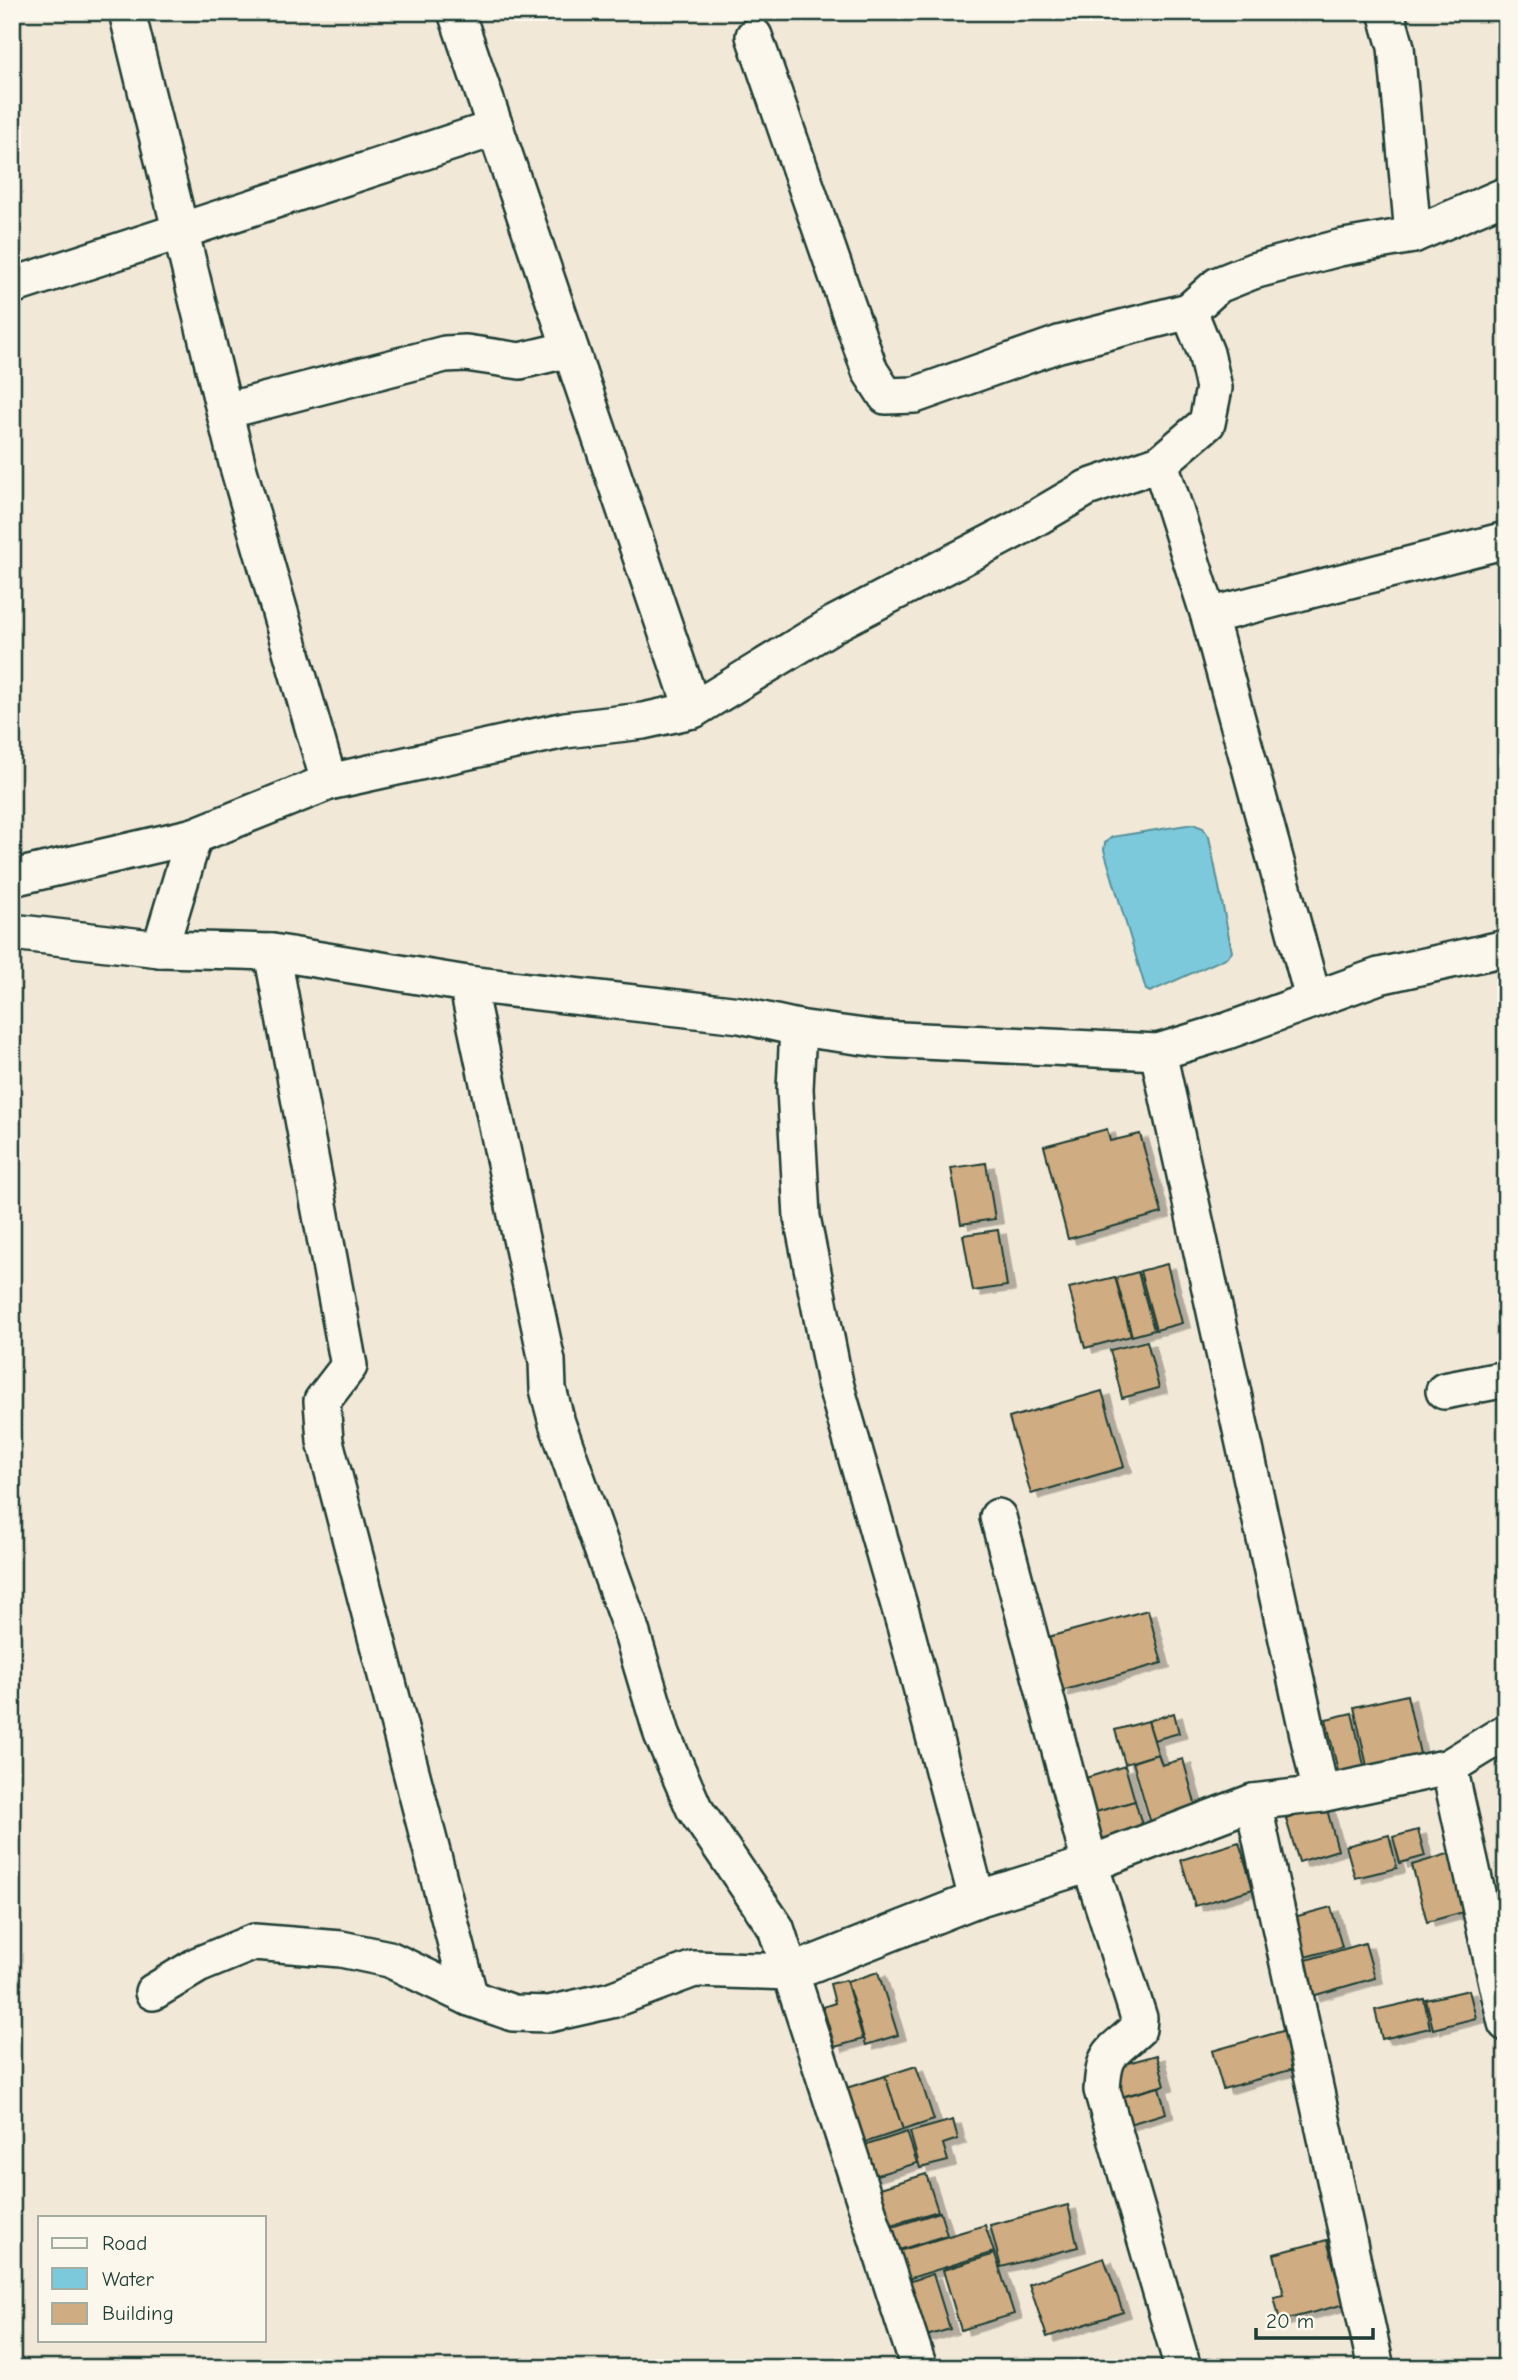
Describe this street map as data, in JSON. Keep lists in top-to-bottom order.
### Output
{
  "legend": ["Road", "Water", "Building"],
  "scale_bar": "20 m"
}
